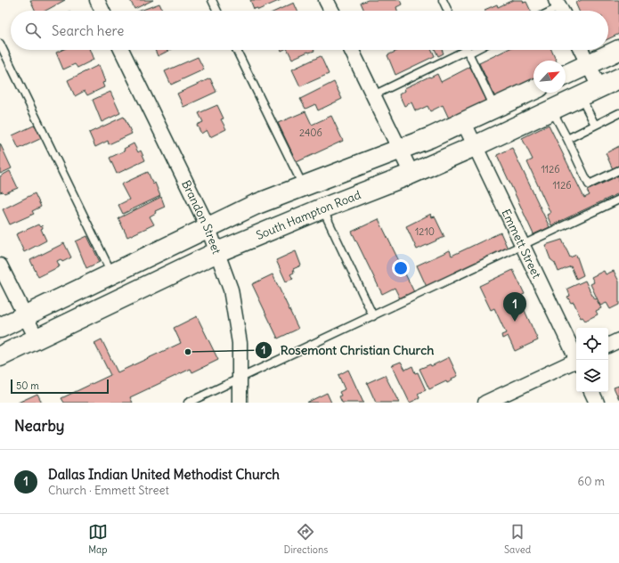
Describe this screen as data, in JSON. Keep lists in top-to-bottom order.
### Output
{
  "streets": {
    "main road": ["South Hampton Road"],
    "street": ["Brandon Street", "Emmett Street"]
  },
  "crossings": [
    ["South Hampton Road", "Brandon Street"],
    ["South Hampton Road", "Emmett Street"]
  ],
  "places": ["Rosemont Christian Church"],
  "house_numbers": [
    "2406",
    "1126",
    "1126",
    "1210"
  ],
  "scale_bar": "50 m",
  "north": "top right",
  "page": {
    "search": "Search here",
    "pins": "1",
    "scale": "50 m",
    "heading": "Nearby",
    "list": [
      {
        "mark": "1",
        "name": "Dallas Indian United Methodist Church",
        "note": "Church · Emmett Street",
        "value": "60 m"
      }
    ],
    "nav": ["Map", "Directions", "Saved"]
  }
}
